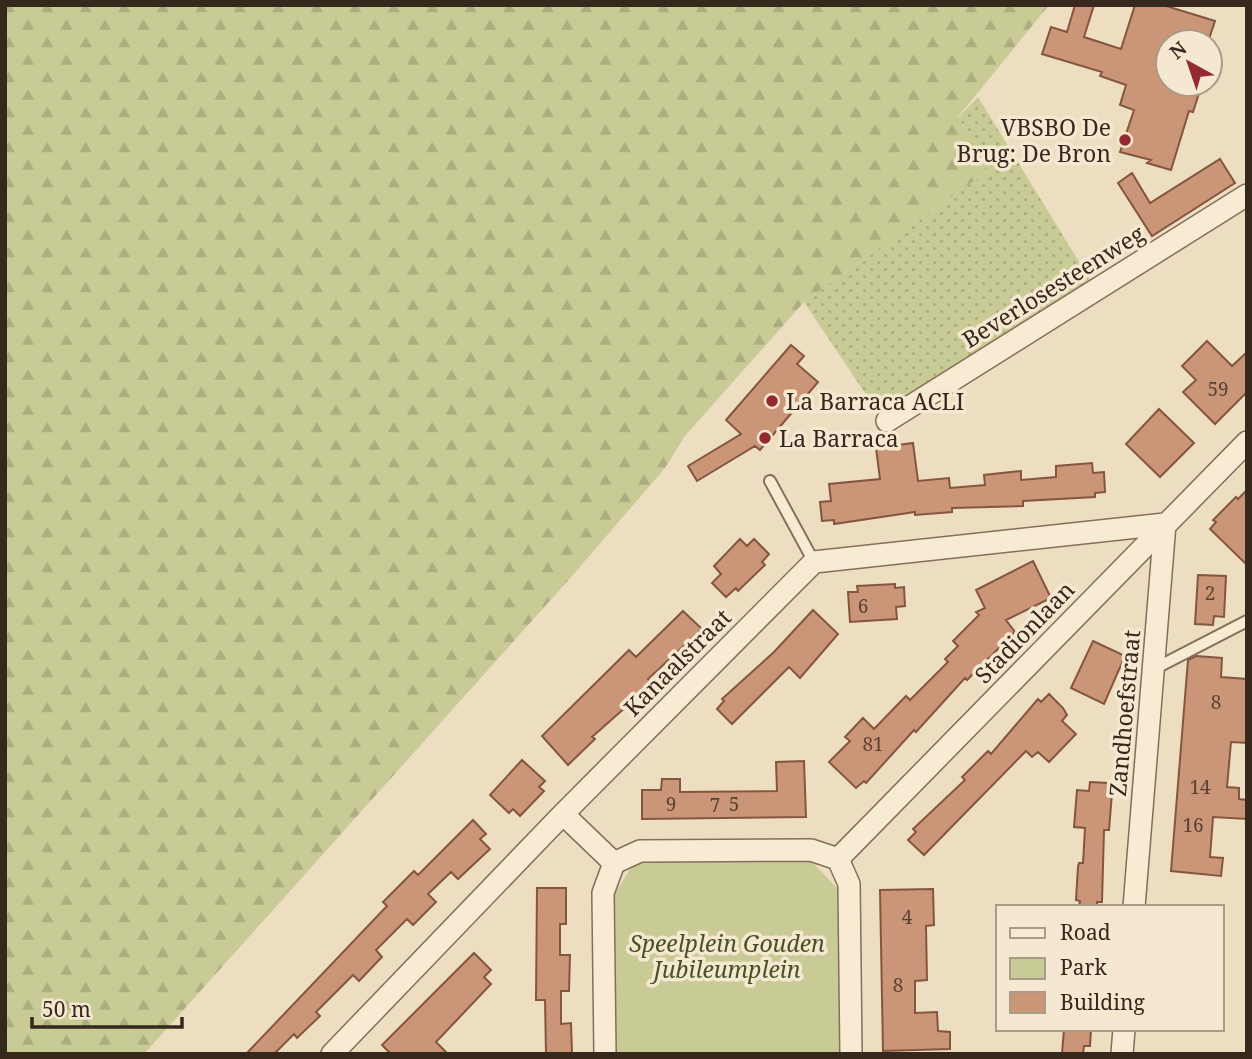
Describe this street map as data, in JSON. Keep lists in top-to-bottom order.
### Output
{
  "streets": {
    "street": [
      "Beverlosesteenweg",
      "Stadionlaan",
      "Kanaalstraat",
      "Zandhoefstraat"
    ]
  },
  "crossings": [
    ["Stadionlaan", "Zandhoefstraat"]
  ],
  "parks": ["Speelplein Gouden Jubileumplein"],
  "places": ["VBSBO De Brug: De Bron", "La Barraca ACLI", "La Barraca"],
  "house_numbers": [
    "59",
    "2",
    "6",
    "8",
    "81",
    "14",
    "9",
    "5",
    "7",
    "16",
    "4",
    "8"
  ],
  "legend": ["Road", "Park", "Building"],
  "scale_bar": "50 m",
  "north": "top left"
}
